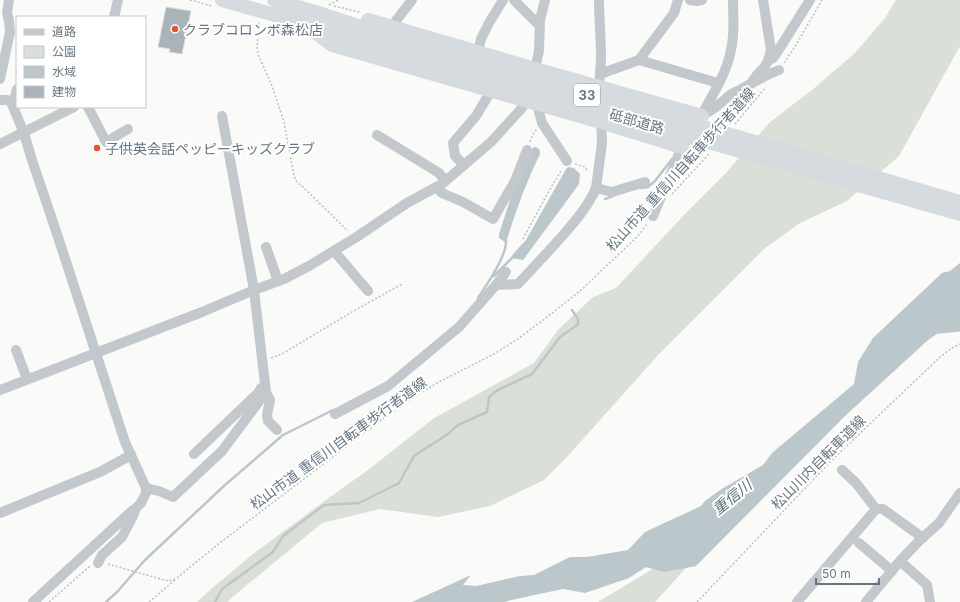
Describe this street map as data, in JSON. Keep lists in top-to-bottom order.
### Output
{
  "streets": {
    "highway": ["33", "砥部道路"],
    "path": ["松山市道 重信川自転車歩行者道線", "松山川内自転車道線"]
  },
  "water": ["重信川"],
  "places": ["クラブコロンボ森松店", "子供英会話ペッピーキッズクラブ"],
  "legend": [
    "道路",
    "公園",
    "水域",
    "建物"
  ],
  "scale_bar": "50 m"
}
